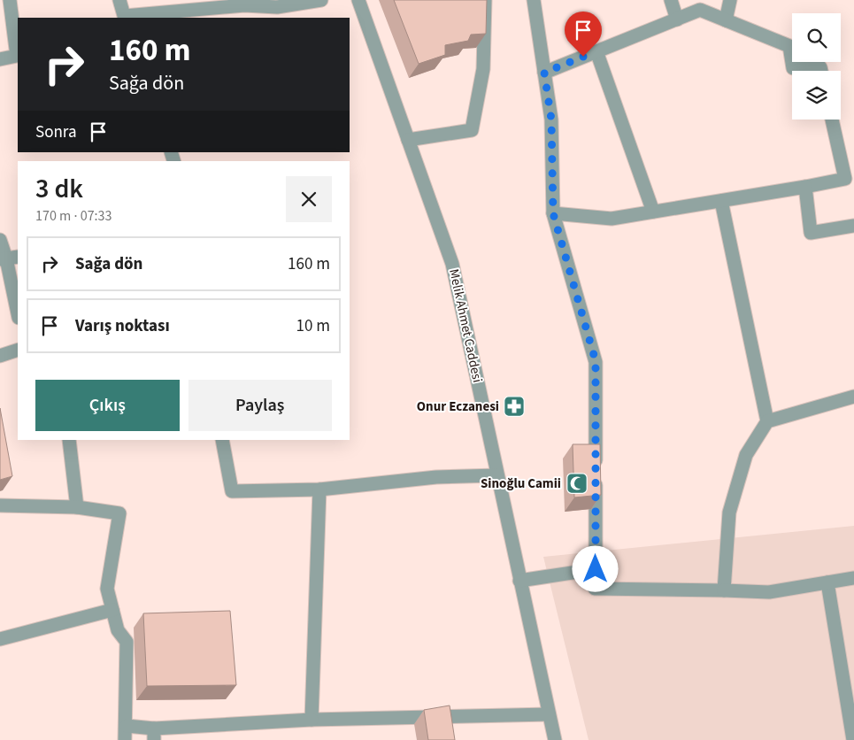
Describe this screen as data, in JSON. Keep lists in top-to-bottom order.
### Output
{
  "streets": {
    "street": ["Melik Ahmet Caddesi"]
  },
  "places": {
    "pharmacy": ["Onur Eczanesi"],
    "mosque": ["Sinoğlu Camii"]
  },
  "page": {
    "turn": ["160 m", "Sağa dön"],
    "then": "Sonra",
    "heading": ["3 dk", "170 m · 07:33"],
    "list": [
      {
        "name": "Sağa dön",
        "value": "160 m"
      },
      {
        "name": "Varış noktası",
        "value": "10 m"
      }
    ],
    "buttons": ["Çıkış", "Paylaş"]
  }
}
